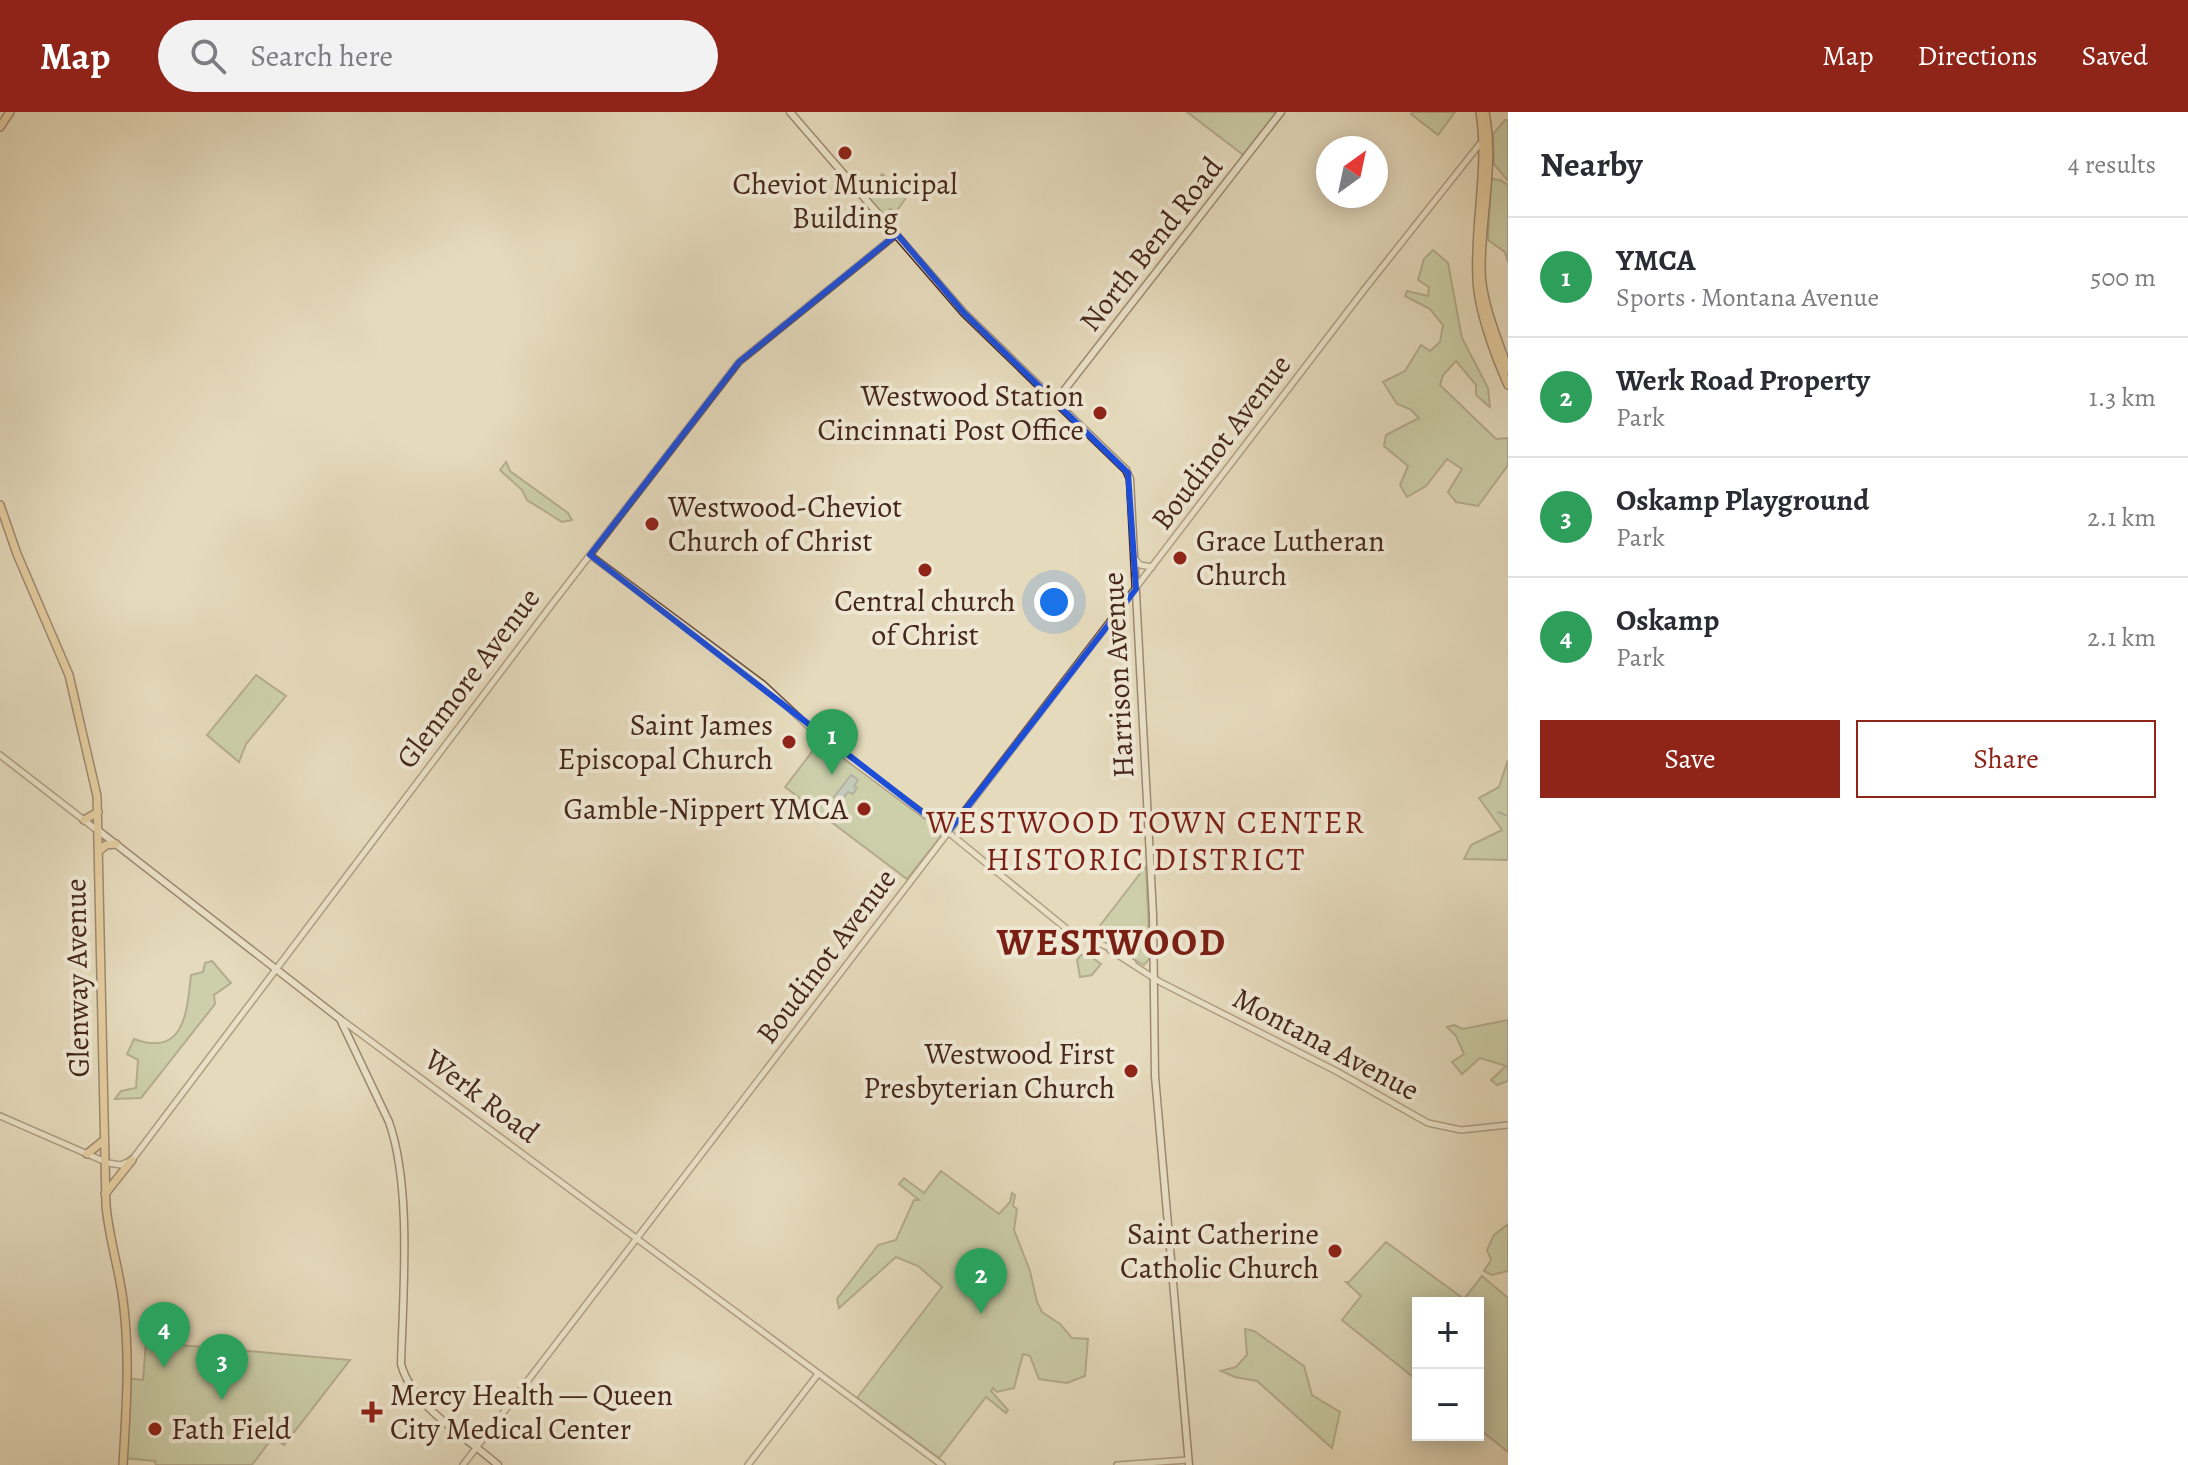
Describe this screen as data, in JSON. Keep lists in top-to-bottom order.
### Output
{
  "streets": {
    "main road": [
      "North Bend Road",
      "Harrison Avenue",
      "Glenway Avenue",
      "Werk Road"
    ],
    "street": ["Boudinot Avenue", "Glenmore Avenue", "Montana Avenue"]
  },
  "crossings": [
    ["North Bend Road", "Harrison Avenue"],
    ["Boudinot Avenue", "Harrison Avenue"],
    ["Boudinot Avenue", "Montana Avenue"],
    ["Boudinot Avenue", "Werk Road"],
    ["Harrison Avenue", "Glenmore Avenue"],
    ["Harrison Avenue", "Montana Avenue"],
    ["Glenmore Avenue", "Montana Avenue"],
    ["Glenmore Avenue", "Werk Road"],
    ["Glenway Avenue", "Werk Road"]
  ],
  "districts": ["WESTWOOD TOWN CENTER HISTORIC DISTRICT", "WESTWOOD"],
  "places": {
    "other": [
      "Cheviot Municipal Building",
      "Westwood Station Cincinnati Post Office",
      "Westwood-Cheviot Church of Christ",
      "Grace Lutheran Church",
      "Central church of Christ",
      "Saint James Episcopal Church",
      "Gamble-Nippert YMCA",
      "Westwood First Presbyterian Church",
      "Saint Catherine Catholic Church",
      "Fath Field"
    ],
    "health": ["Mercy Health — Queen City Medical Center"]
  },
  "north": "top right",
  "page": {
    "header": "Map",
    "search": "Search here",
    "nav": ["Map", "Directions", "Saved"],
    "heading": ["Nearby", "4 results"],
    "list": [
      {
        "mark": "1",
        "name": "YMCA",
        "note": "Sports · Montana Avenue",
        "value": "500 m"
      },
      {
        "mark": "2",
        "name": "Werk Road Property",
        "note": "Park",
        "value": "1.3 km"
      },
      {
        "mark": "3",
        "name": "Oskamp Playground",
        "note": "Park",
        "value": "2.1 km"
      },
      {
        "mark": "4",
        "name": "Oskamp",
        "note": "Park",
        "value": "2.1 km"
      }
    ],
    "buttons": ["Save", "Share"],
    "pins": [
      "1",
      "2",
      "4",
      "3"
    ],
    "map_buttons": ["+", "−"]
  }
}
